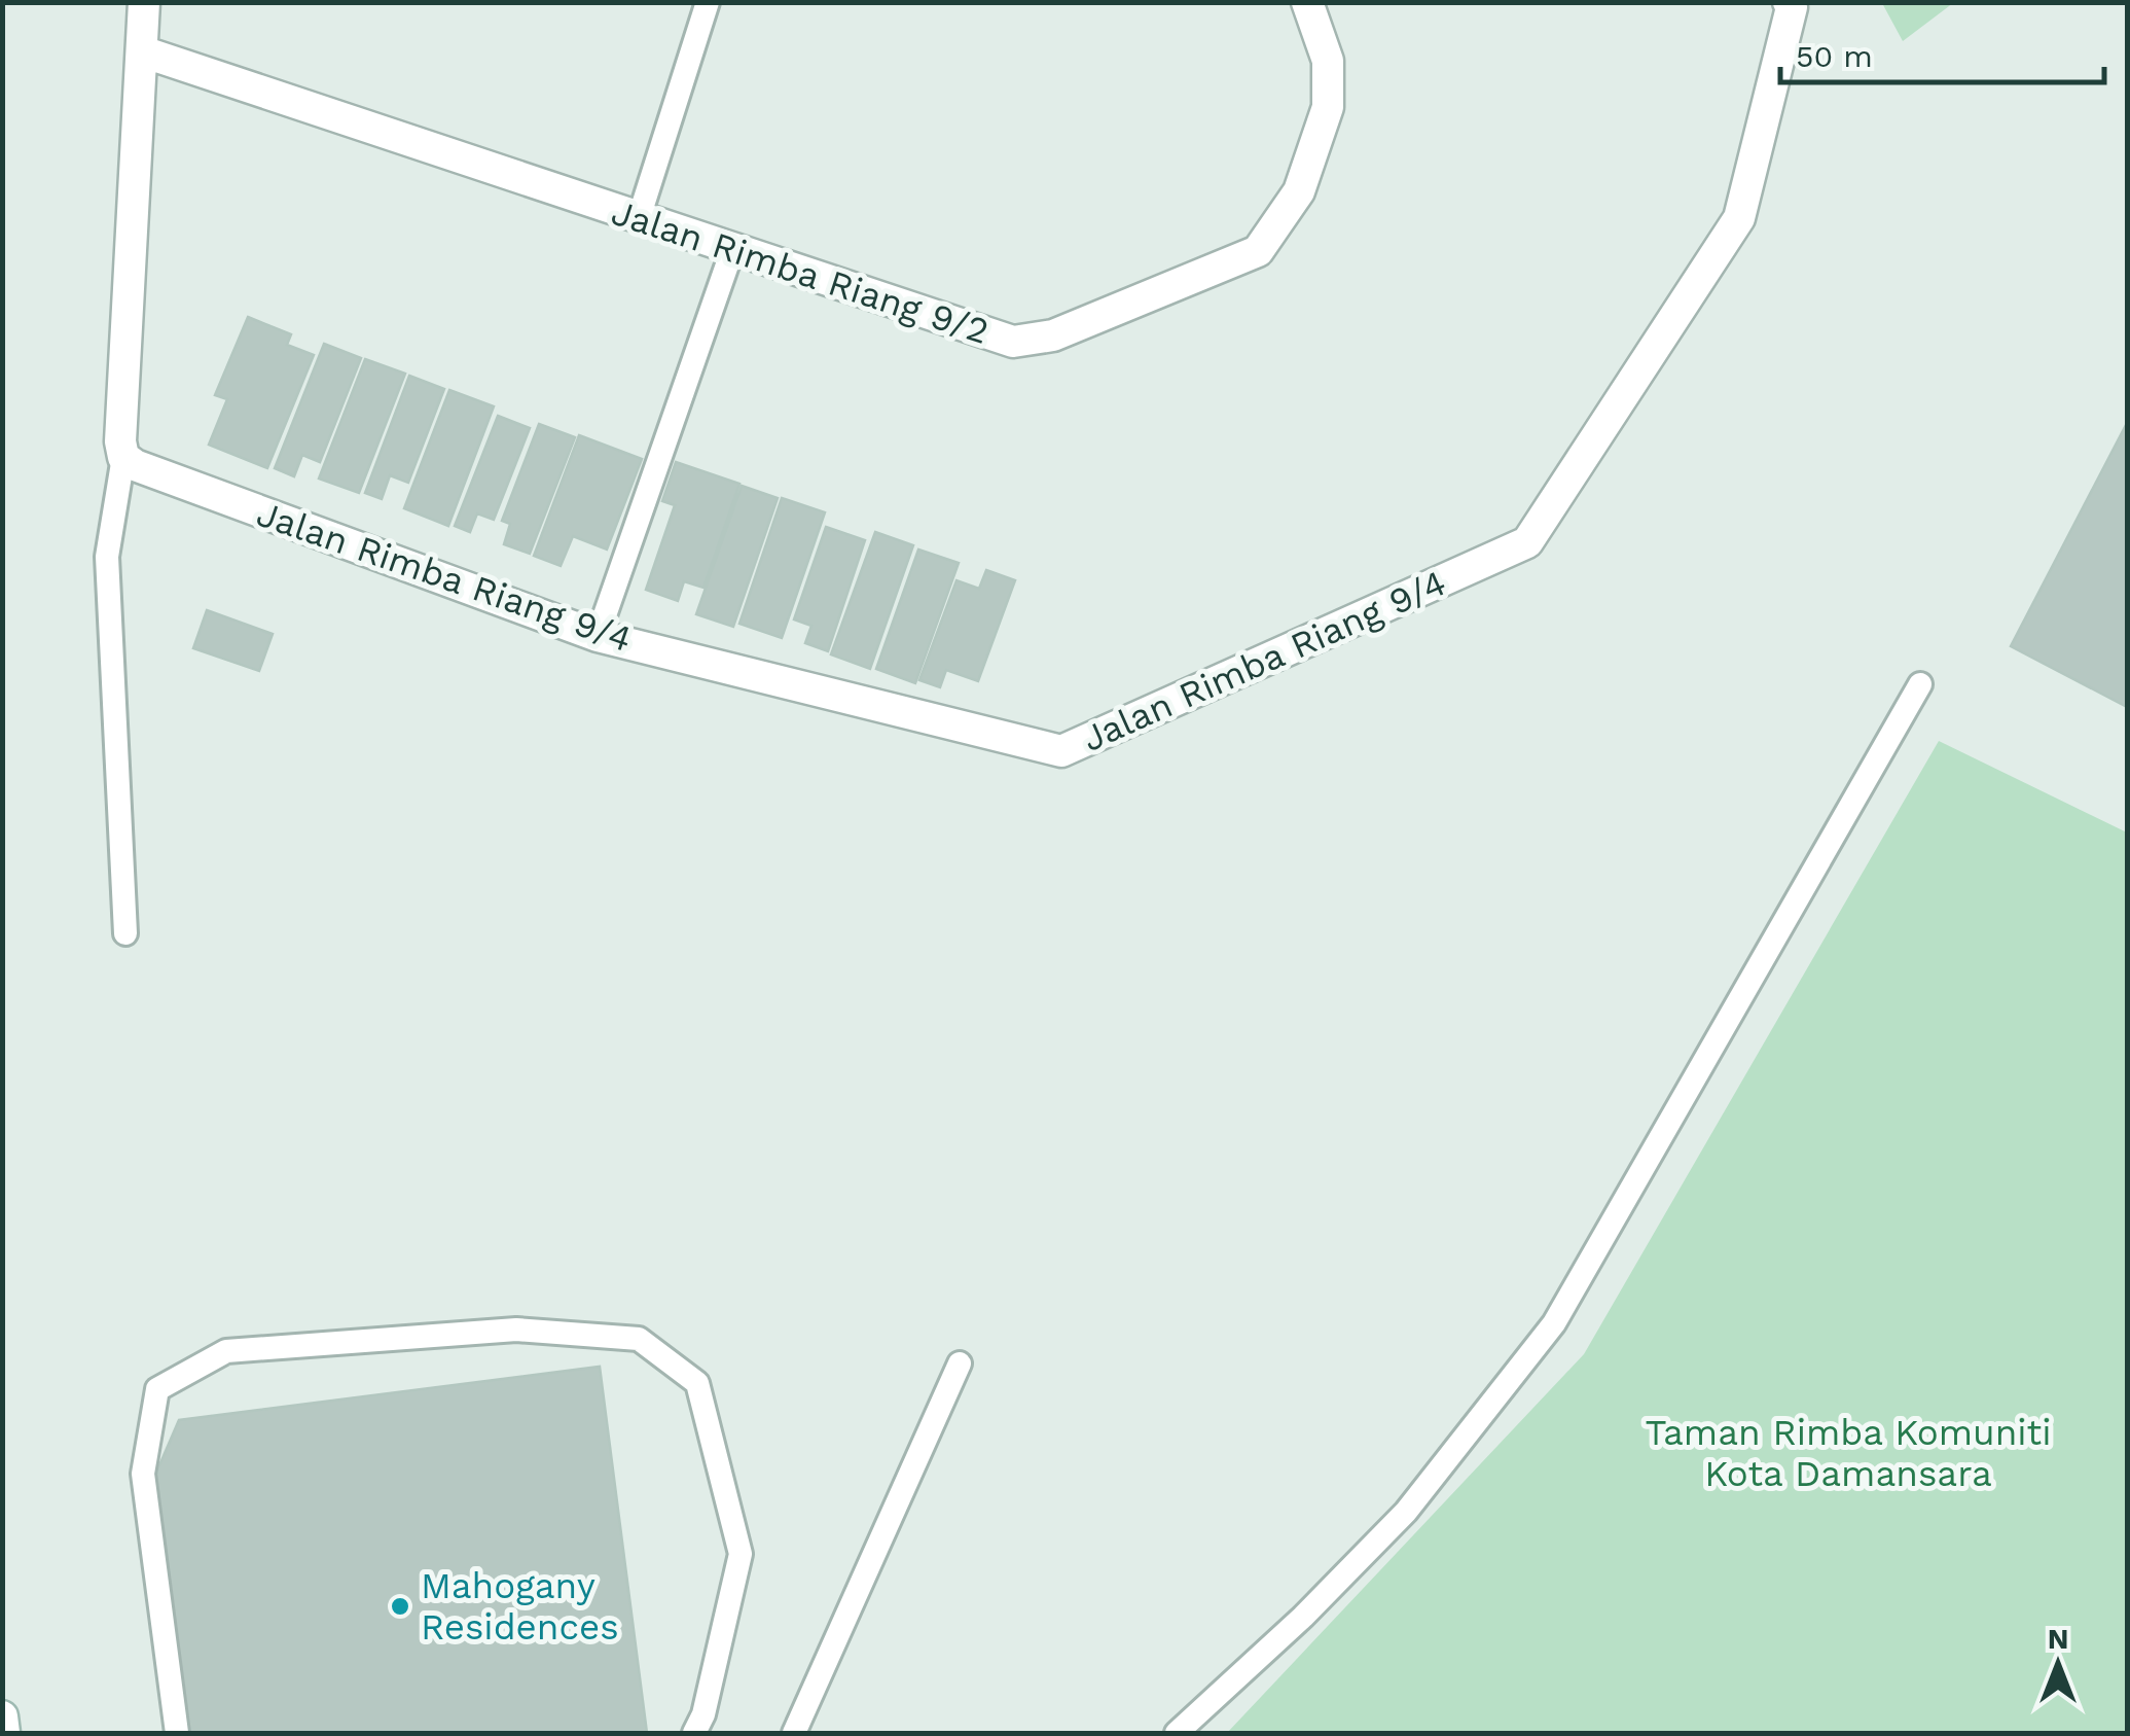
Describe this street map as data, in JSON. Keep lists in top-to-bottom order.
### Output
{
  "streets": {
    "street": ["Jalan Rimba Riang 9/2", "Jalan Rimba Riang 9/4"]
  },
  "parks": ["Taman Rimba Komuniti Kota Damansara"],
  "places": ["Mahogany Residences"],
  "scale_bar": "50 m",
  "north": "top"
}
